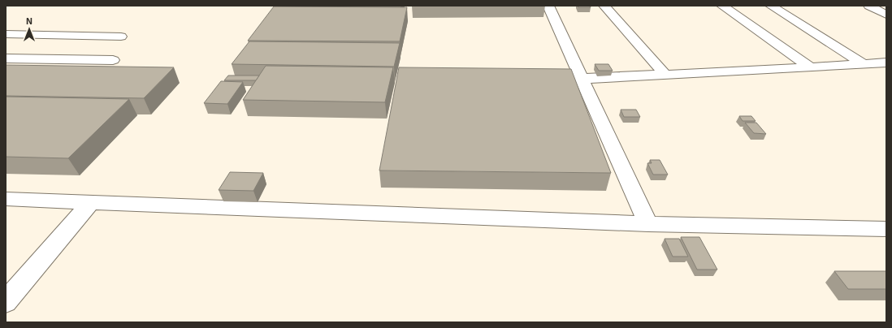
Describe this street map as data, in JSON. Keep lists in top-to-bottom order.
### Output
{
  "north": "top"
}
